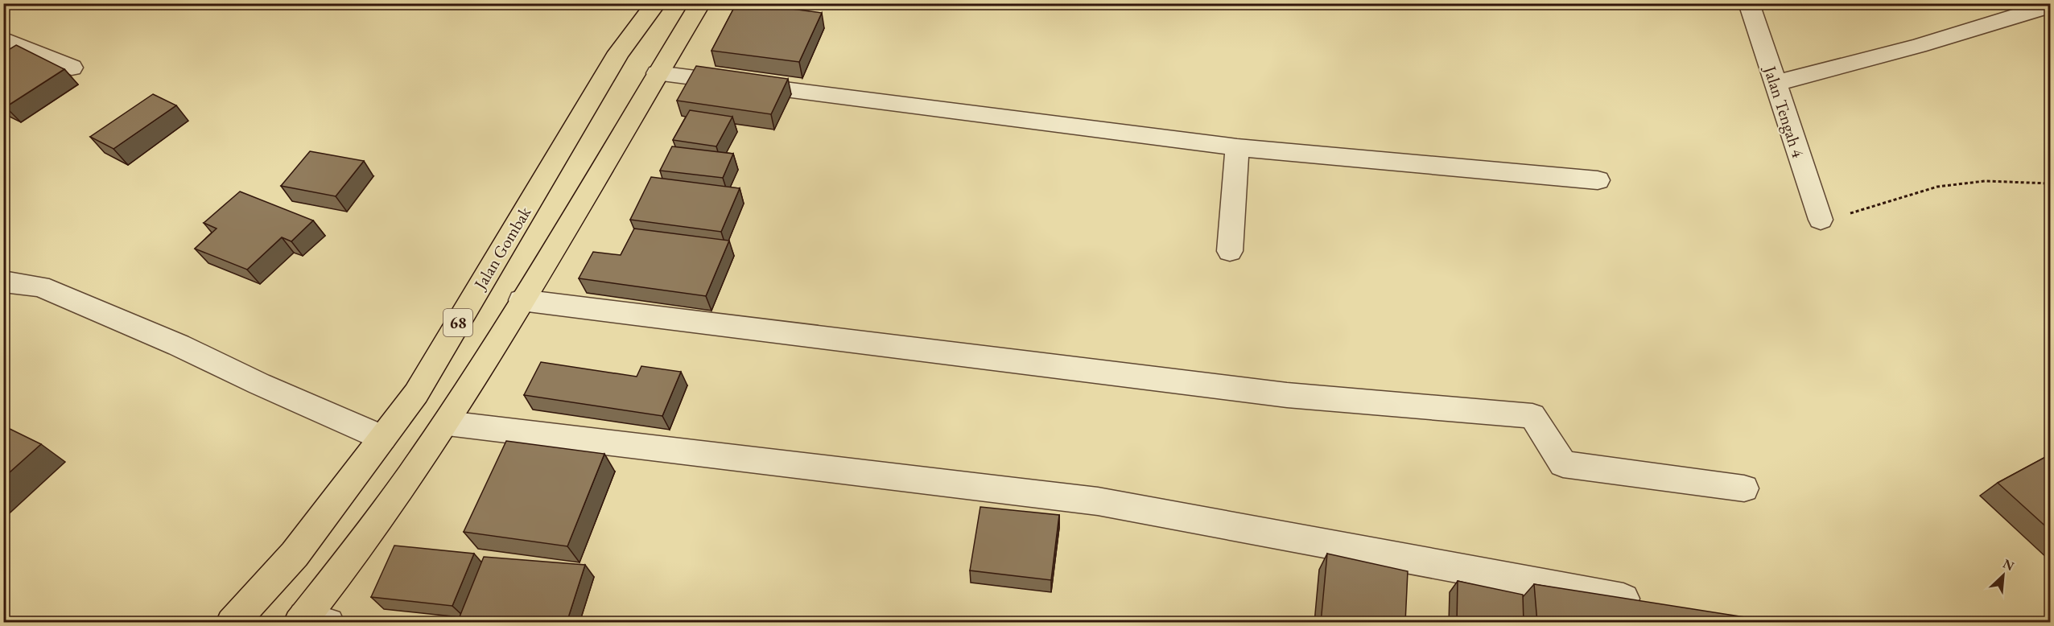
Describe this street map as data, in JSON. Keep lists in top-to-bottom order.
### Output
{
  "streets": {
    "main road": ["Jalan Gombak", "68"],
    "street": ["Jalan Tengah 4"]
  },
  "north": "top right"
}
